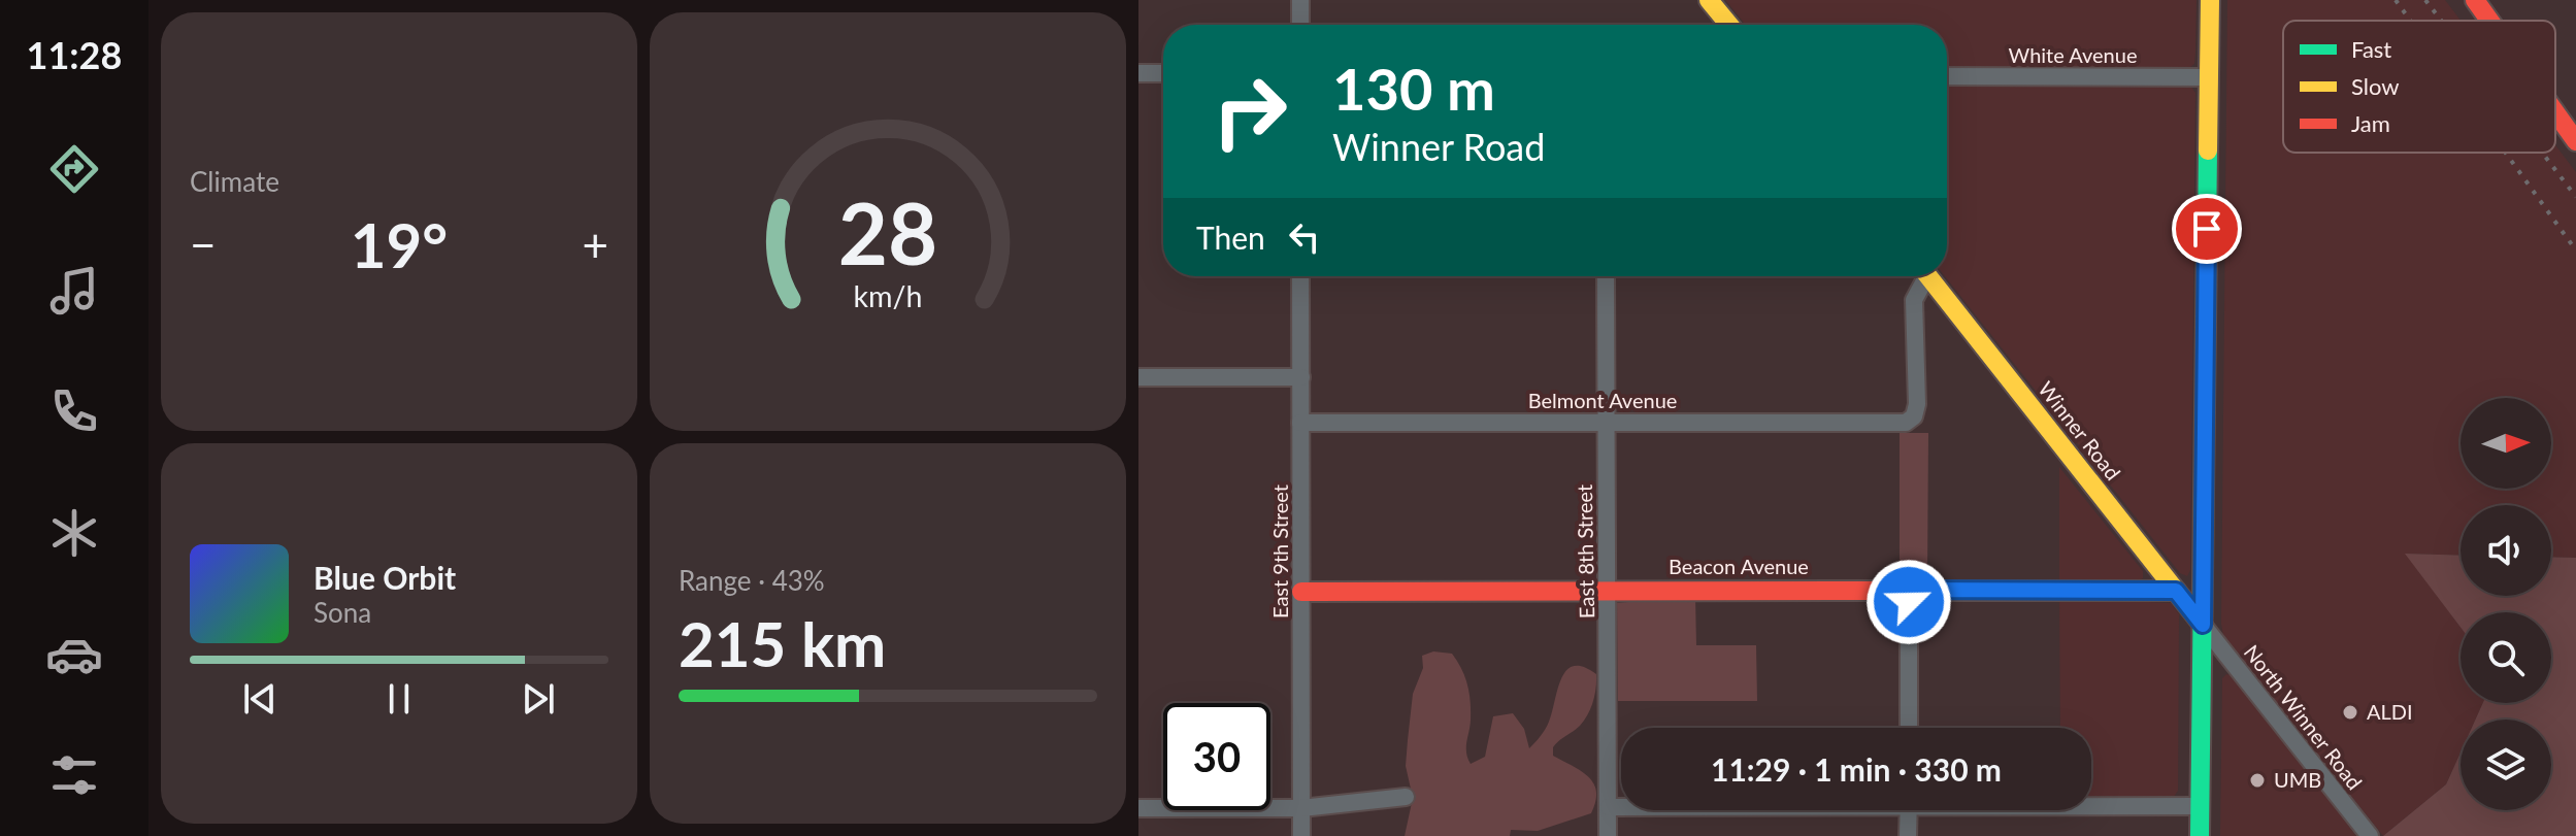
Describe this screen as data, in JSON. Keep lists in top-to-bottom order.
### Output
{
  "streets": {
    "main road": ["Winner Road", "Beacon Avenue"],
    "street": [
      "White Avenue",
      "Belmont Avenue",
      "East 9th Street",
      "East 8th Street",
      "North Winner Road"
    ]
  },
  "crossings": [
    ["Belmont Avenue", "East 9th Street"],
    ["Belmont Avenue", "East 8th Street"],
    ["Winner Road", "Beacon Avenue"],
    ["Winner Road", "North Winner Road"],
    ["East 9th Street", "Beacon Avenue"],
    ["East 8th Street", "Beacon Avenue"]
  ],
  "places": ["ALDI", "UMB"],
  "legend": ["Fast", "Slow", "Jam"],
  "north": "right",
  "page": {
    "tabs": "11:28",
    "tile": [
      "Climate",
      ["Range · 43%", "215 km"]
    ],
    "turn": ["130 m", "Winner Road"],
    "then": "Then",
    "heat": ["−", "19°", "+"],
    "song": ["Blue Orbit", "Sona"],
    "limit": "30",
    "trip": "11:29 · 1 min · 330 m",
    "gauge": ["28", "km/h"]
  }
}
